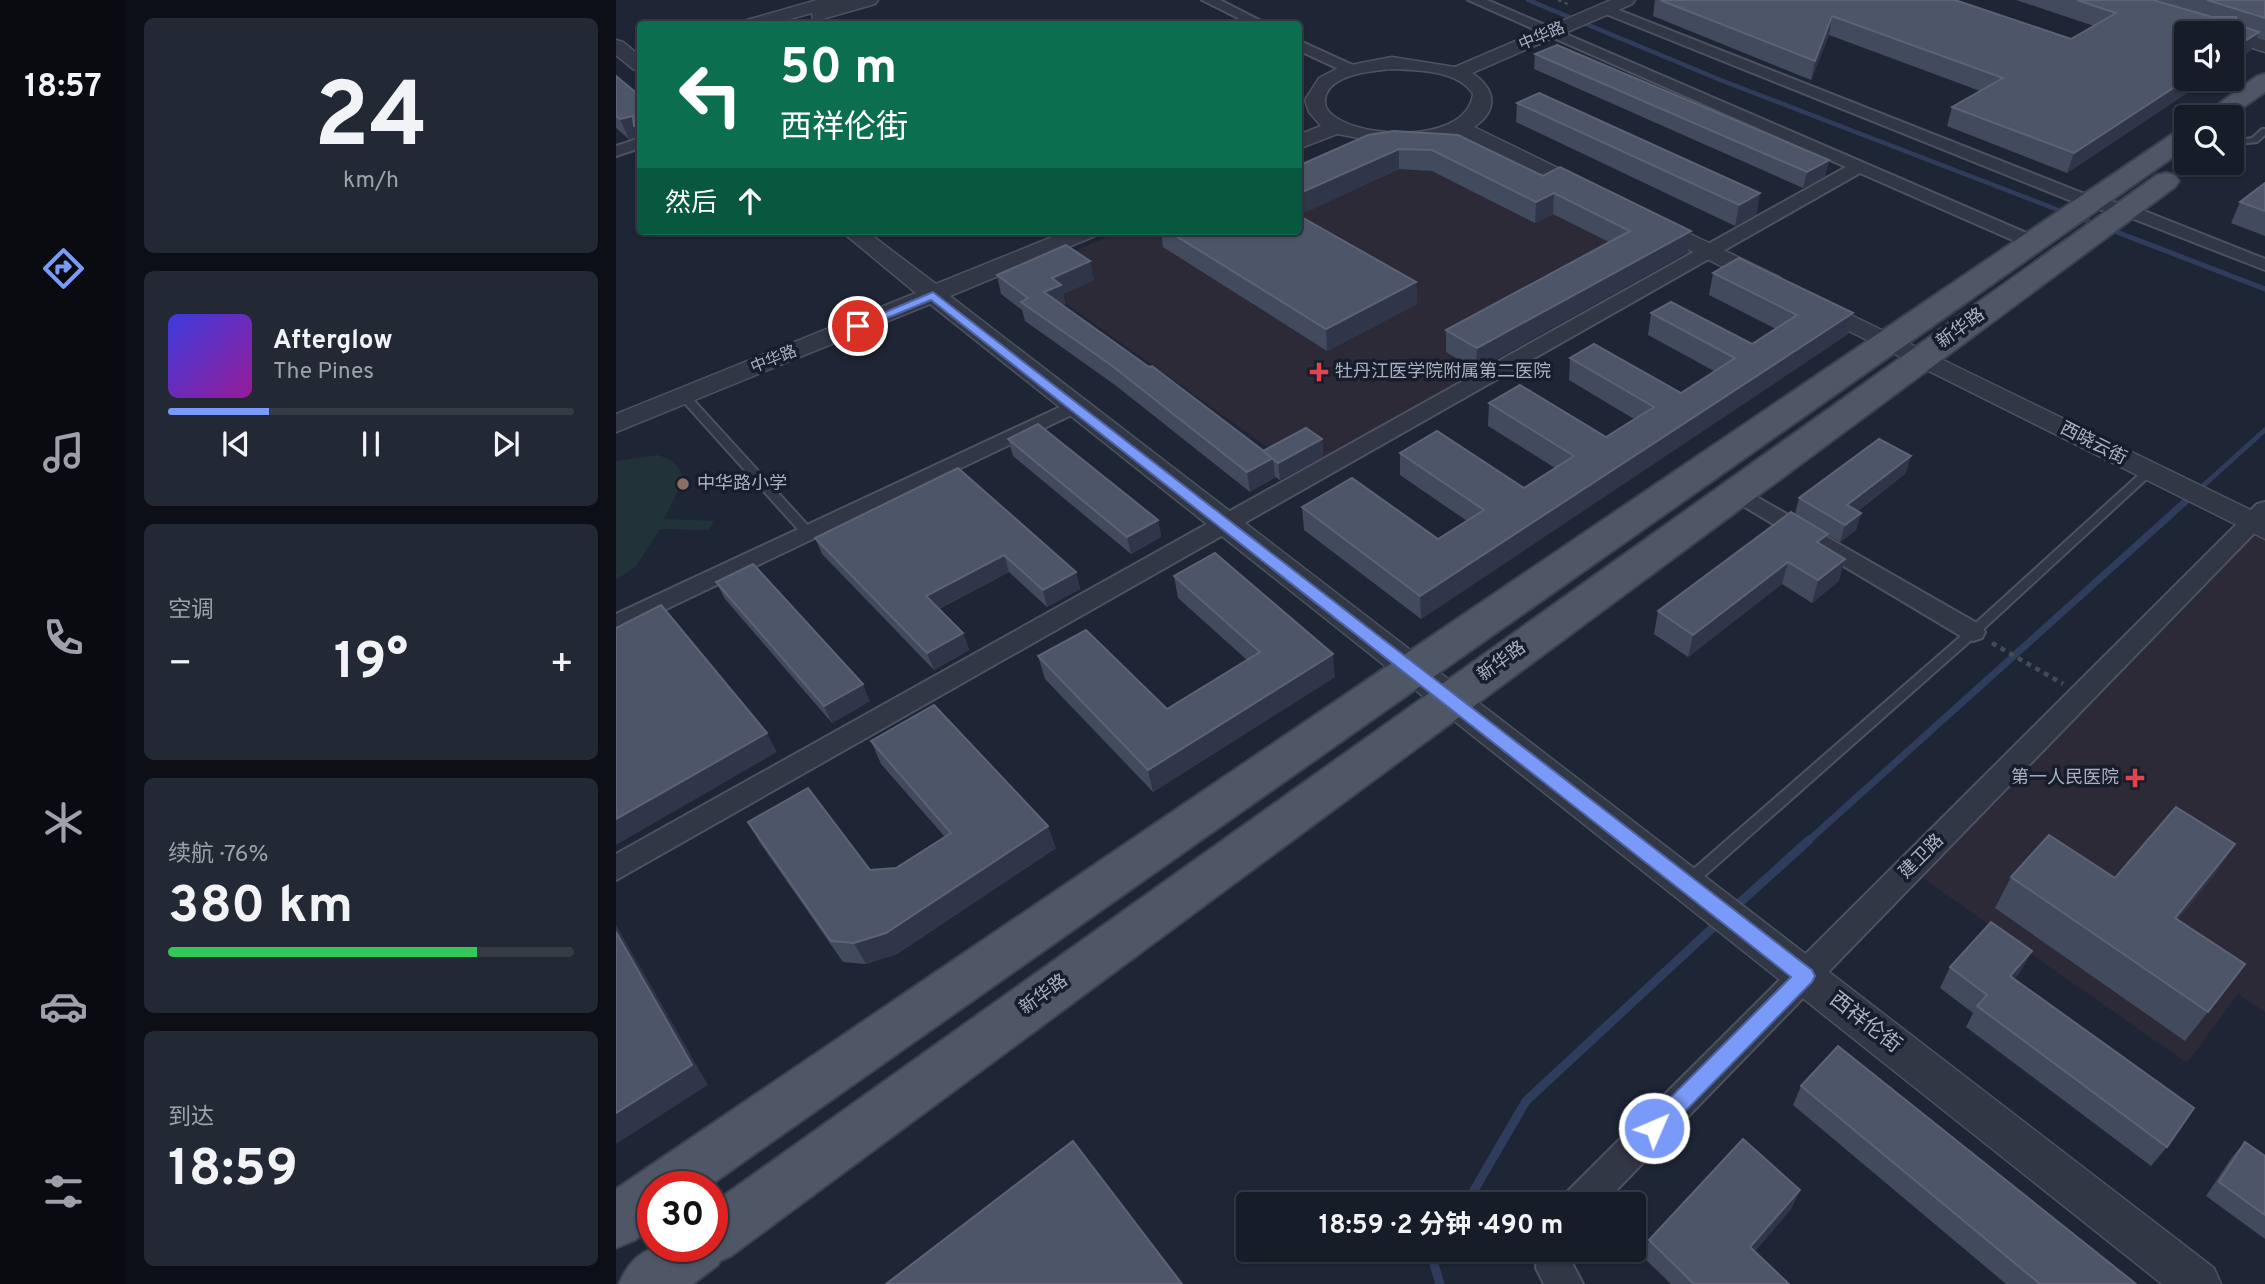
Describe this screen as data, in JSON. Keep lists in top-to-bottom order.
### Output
{
  "streets": {
    "main road": ["新华路"],
    "street": [
      "中华路",
      "西晓云街",
      "建卫路",
      "西祥伦街"
    ]
  },
  "crossings": [
    ["中华路", "西祥伦街"],
    ["新华路", "西晓云街"],
    ["新华路", "西祥伦街"],
    ["西晓云街", "建卫路"],
    ["建卫路", "西祥伦街"]
  ],
  "places": {
    "health": ["牡丹江医学院附属第二医院", "第一人民医院"],
    "other": ["中华路小学"]
  },
  "page": {
    "tabs": "18:57",
    "tile": [
      ["24", "km/h"],
      "空调",
      ["续航 · 76%", "380 km"],
      ["到达", "18:59"]
    ],
    "turn": ["50 m", "西祥伦街"],
    "then": "然后",
    "song": ["Afterglow", "The Pines"],
    "heat": ["−", "19°", "+"],
    "limit": "30",
    "trip": "18:59 · 2 分钟 · 490 m"
  }
}
